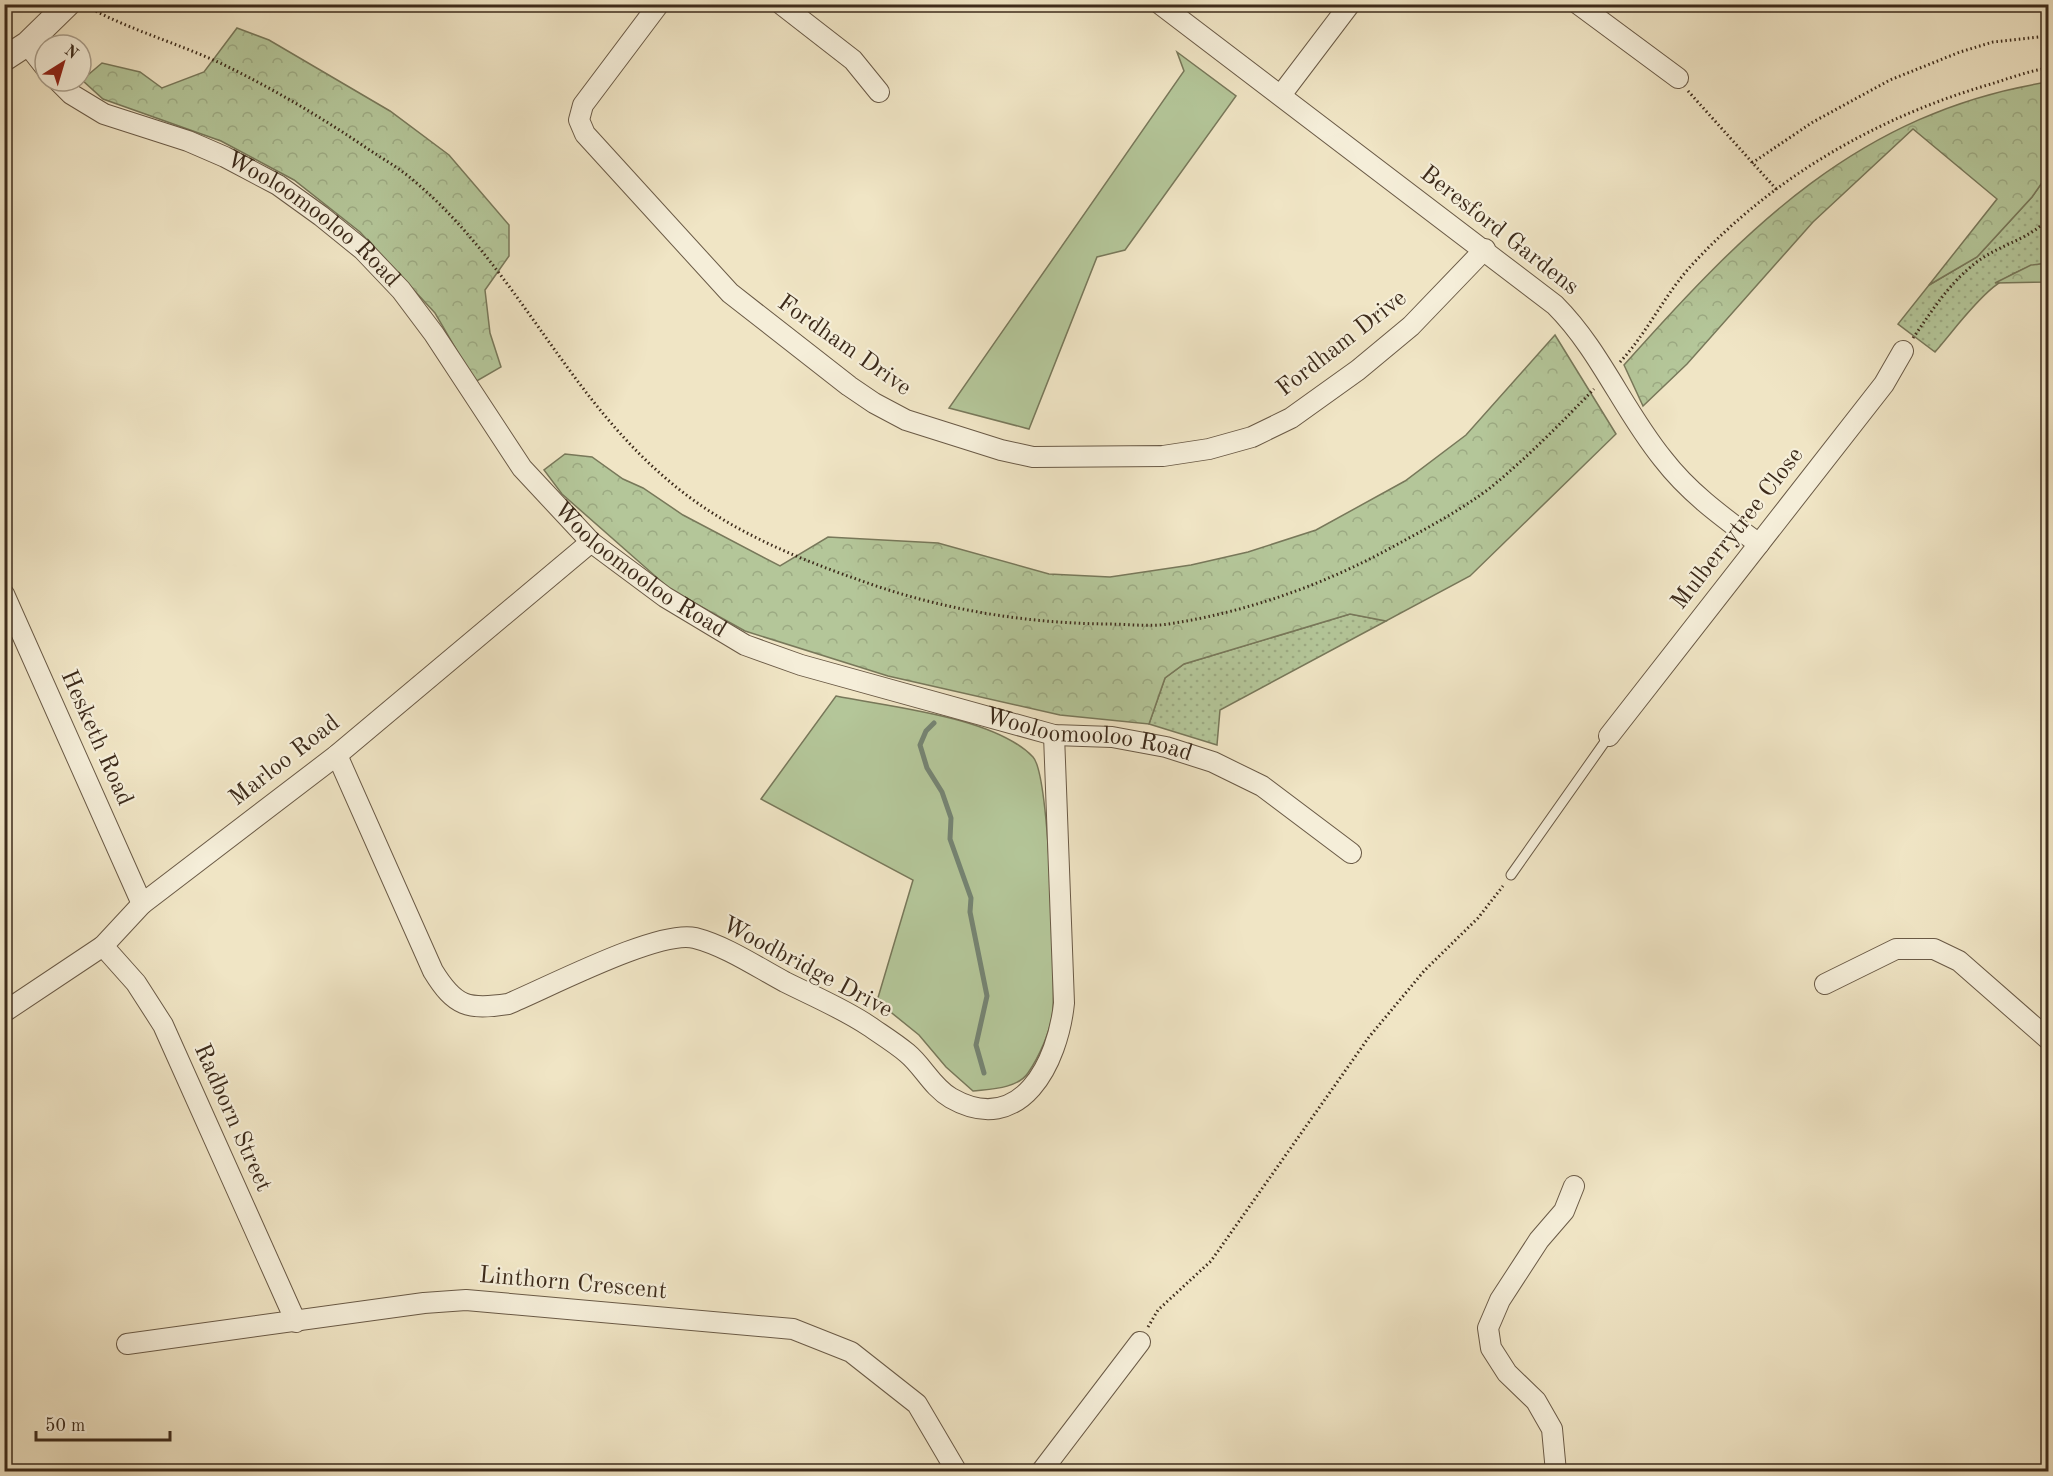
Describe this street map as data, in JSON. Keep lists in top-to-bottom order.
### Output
{
  "streets": {
    "street": [
      "Wooloomooloo Road",
      "Beresford Gardens",
      "Fordham Drive",
      "Mulberrytree Close",
      "Hesketh Road",
      "Marloo Road",
      "Woodbridge Drive",
      "Radborn Street",
      "Linthorn Crescent"
    ]
  },
  "crossings": [
    ["Wooloomooloo Road", "Marloo Road"],
    ["Wooloomooloo Road", "Woodbridge Drive"],
    ["Beresford Gardens", "Fordham Drive"],
    ["Beresford Gardens", "Mulberrytree Close"],
    ["Hesketh Road", "Marloo Road"],
    ["Marloo Road", "Woodbridge Drive"],
    ["Marloo Road", "Radborn Street"],
    ["Radborn Street", "Linthorn Crescent"]
  ],
  "scale_bar": "50 m",
  "north": "top right"
}
